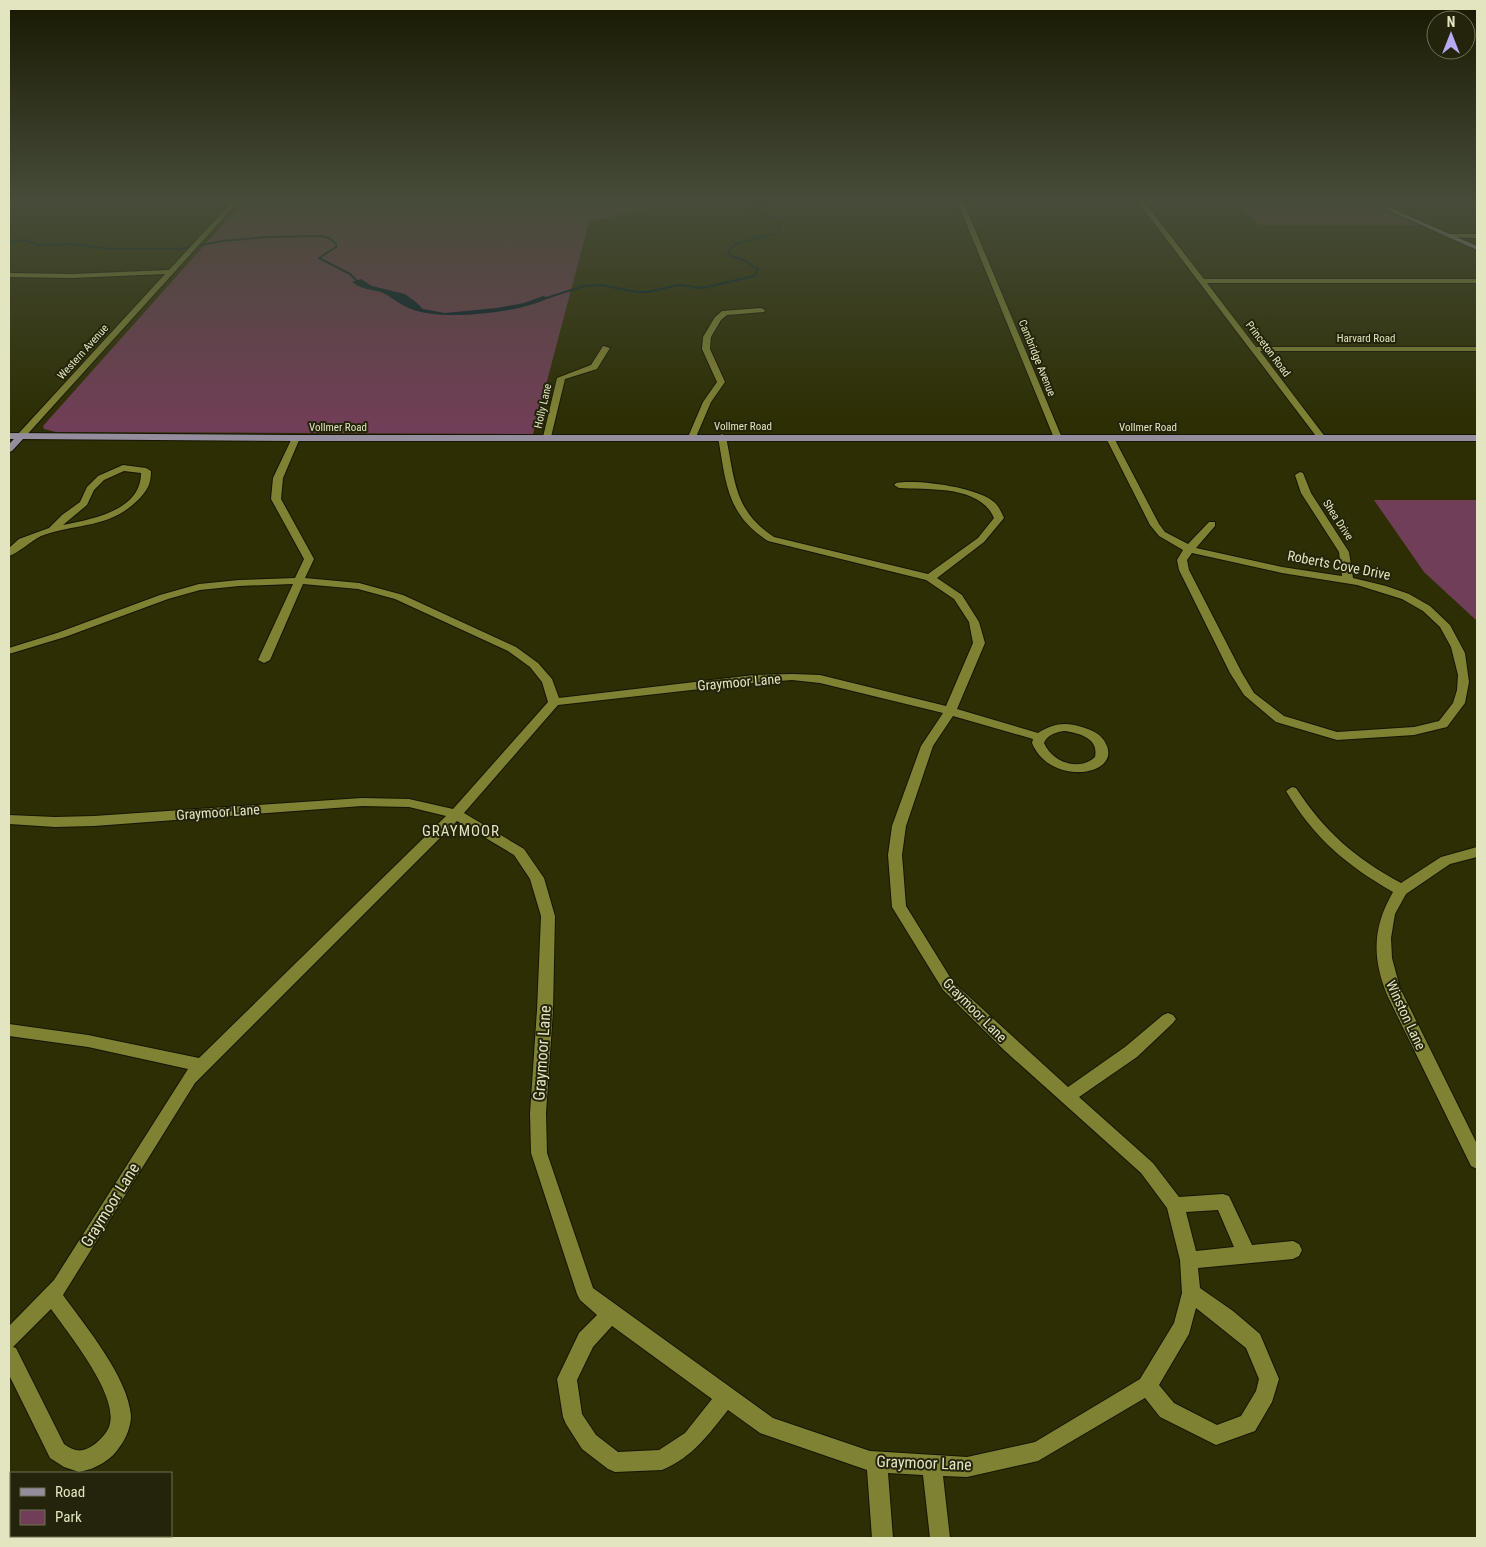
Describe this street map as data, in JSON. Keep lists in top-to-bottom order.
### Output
{
  "streets": {
    "main road": ["Western Avenue", "Vollmer Road"],
    "street": [
      "Harvard Road",
      "Princeton Road",
      "Cambridge Avenue",
      "Holly Lane",
      "Shea Drive",
      "Roberts Cove Drive",
      "Graymoor Lane",
      "Winston Lane"
    ]
  },
  "crossings": [
    ["Harvard Road", "Princeton Road"],
    ["Princeton Road", "Vollmer Road"],
    ["Western Avenue", "Vollmer Road"],
    ["Cambridge Avenue", "Vollmer Road"],
    ["Holly Lane", "Vollmer Road"],
    ["Vollmer Road", "Roberts Cove Drive"],
    ["Vollmer Road", "Graymoor Lane"],
    ["Shea Drive", "Roberts Cove Drive"]
  ],
  "districts": ["GRAYMOOR"],
  "legend": ["Road", "Park"],
  "north": "top"
}
